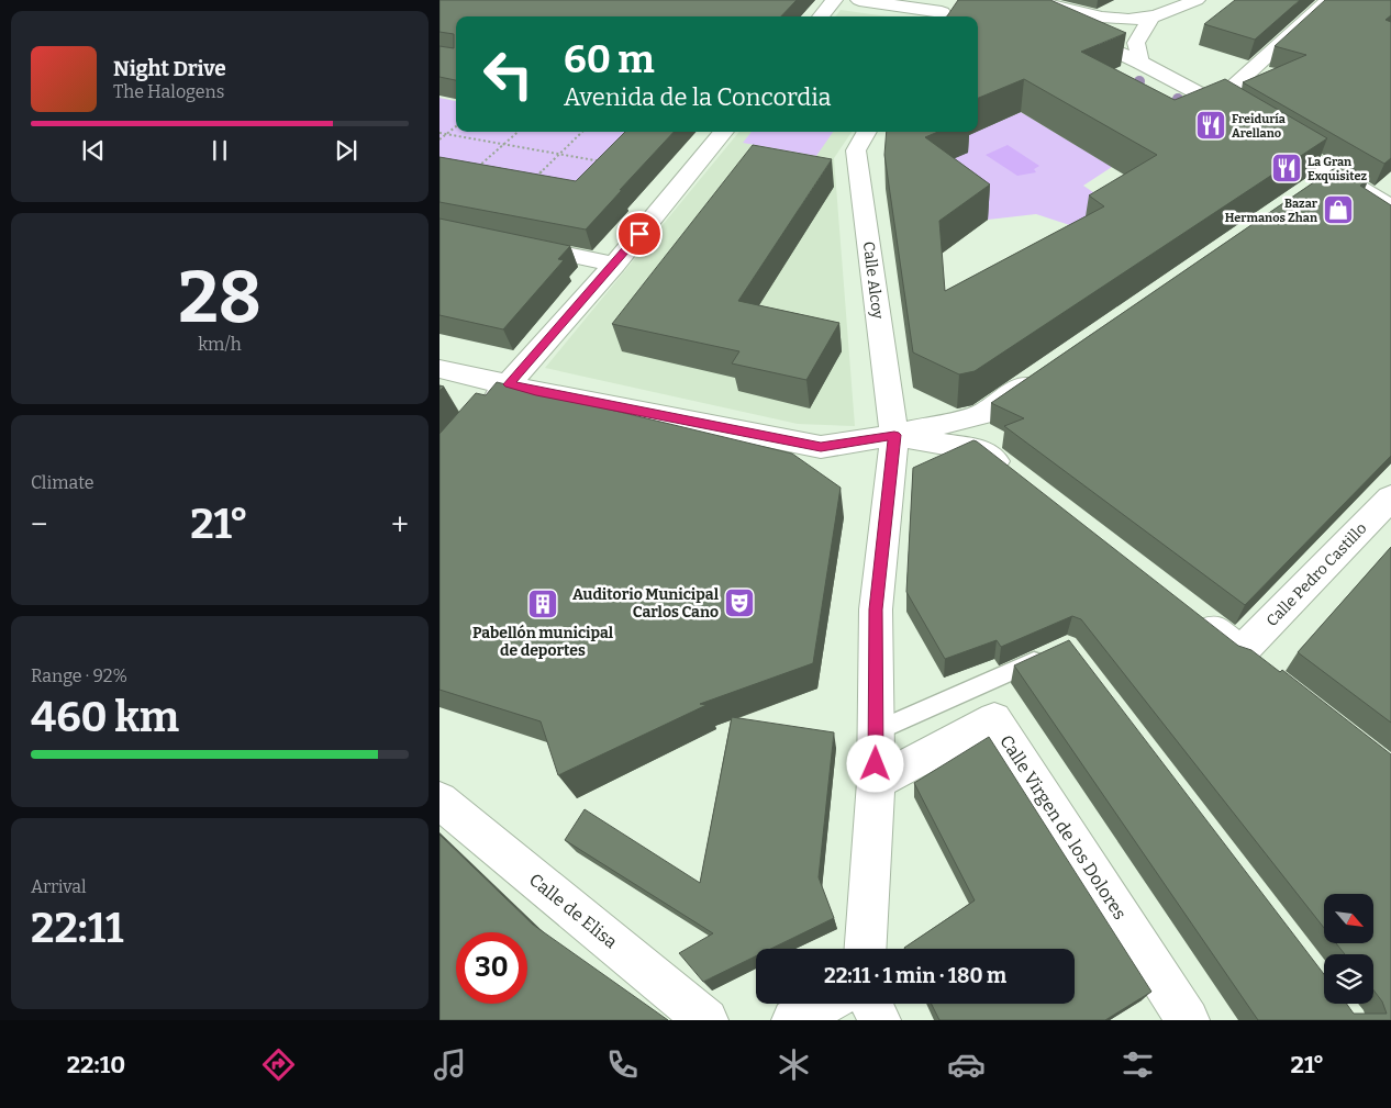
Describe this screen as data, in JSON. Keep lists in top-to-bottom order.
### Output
{
  "streets": {
    "street": [
      "Calle Alcoy",
      "Calle Pedro Castillo",
      "Calle Virgen de los Dolores",
      "Calle de Elisa"
    ]
  },
  "crossings": [
    ["Calle Alcoy", "Calle Virgen de los Dolores"]
  ],
  "places": {
    "restaurant": ["Freiduría Arellano", "La Gran Exquisitez"],
    "shop": ["Bazar Hermanos Zhan"],
    "theatre": ["Auditorio Municipal Carlos Cano"],
    "building": ["Pabellón municipal de deportes"]
  },
  "north": "bottom right",
  "page": {
    "turn": ["60 m", "Avenida de la Concordia"],
    "song": ["Night Drive", "The Halogens"],
    "tile": [
      ["28", "km/h"],
      "Climate",
      ["Range · 92%", "460 km"],
      ["Arrival", "22:11"]
    ],
    "heat": ["−", "21°", "+"],
    "limit": "30",
    "trip": "22:11 · 1 min · 180 m",
    "tabs": ["22:10", "21°"]
  }
}
